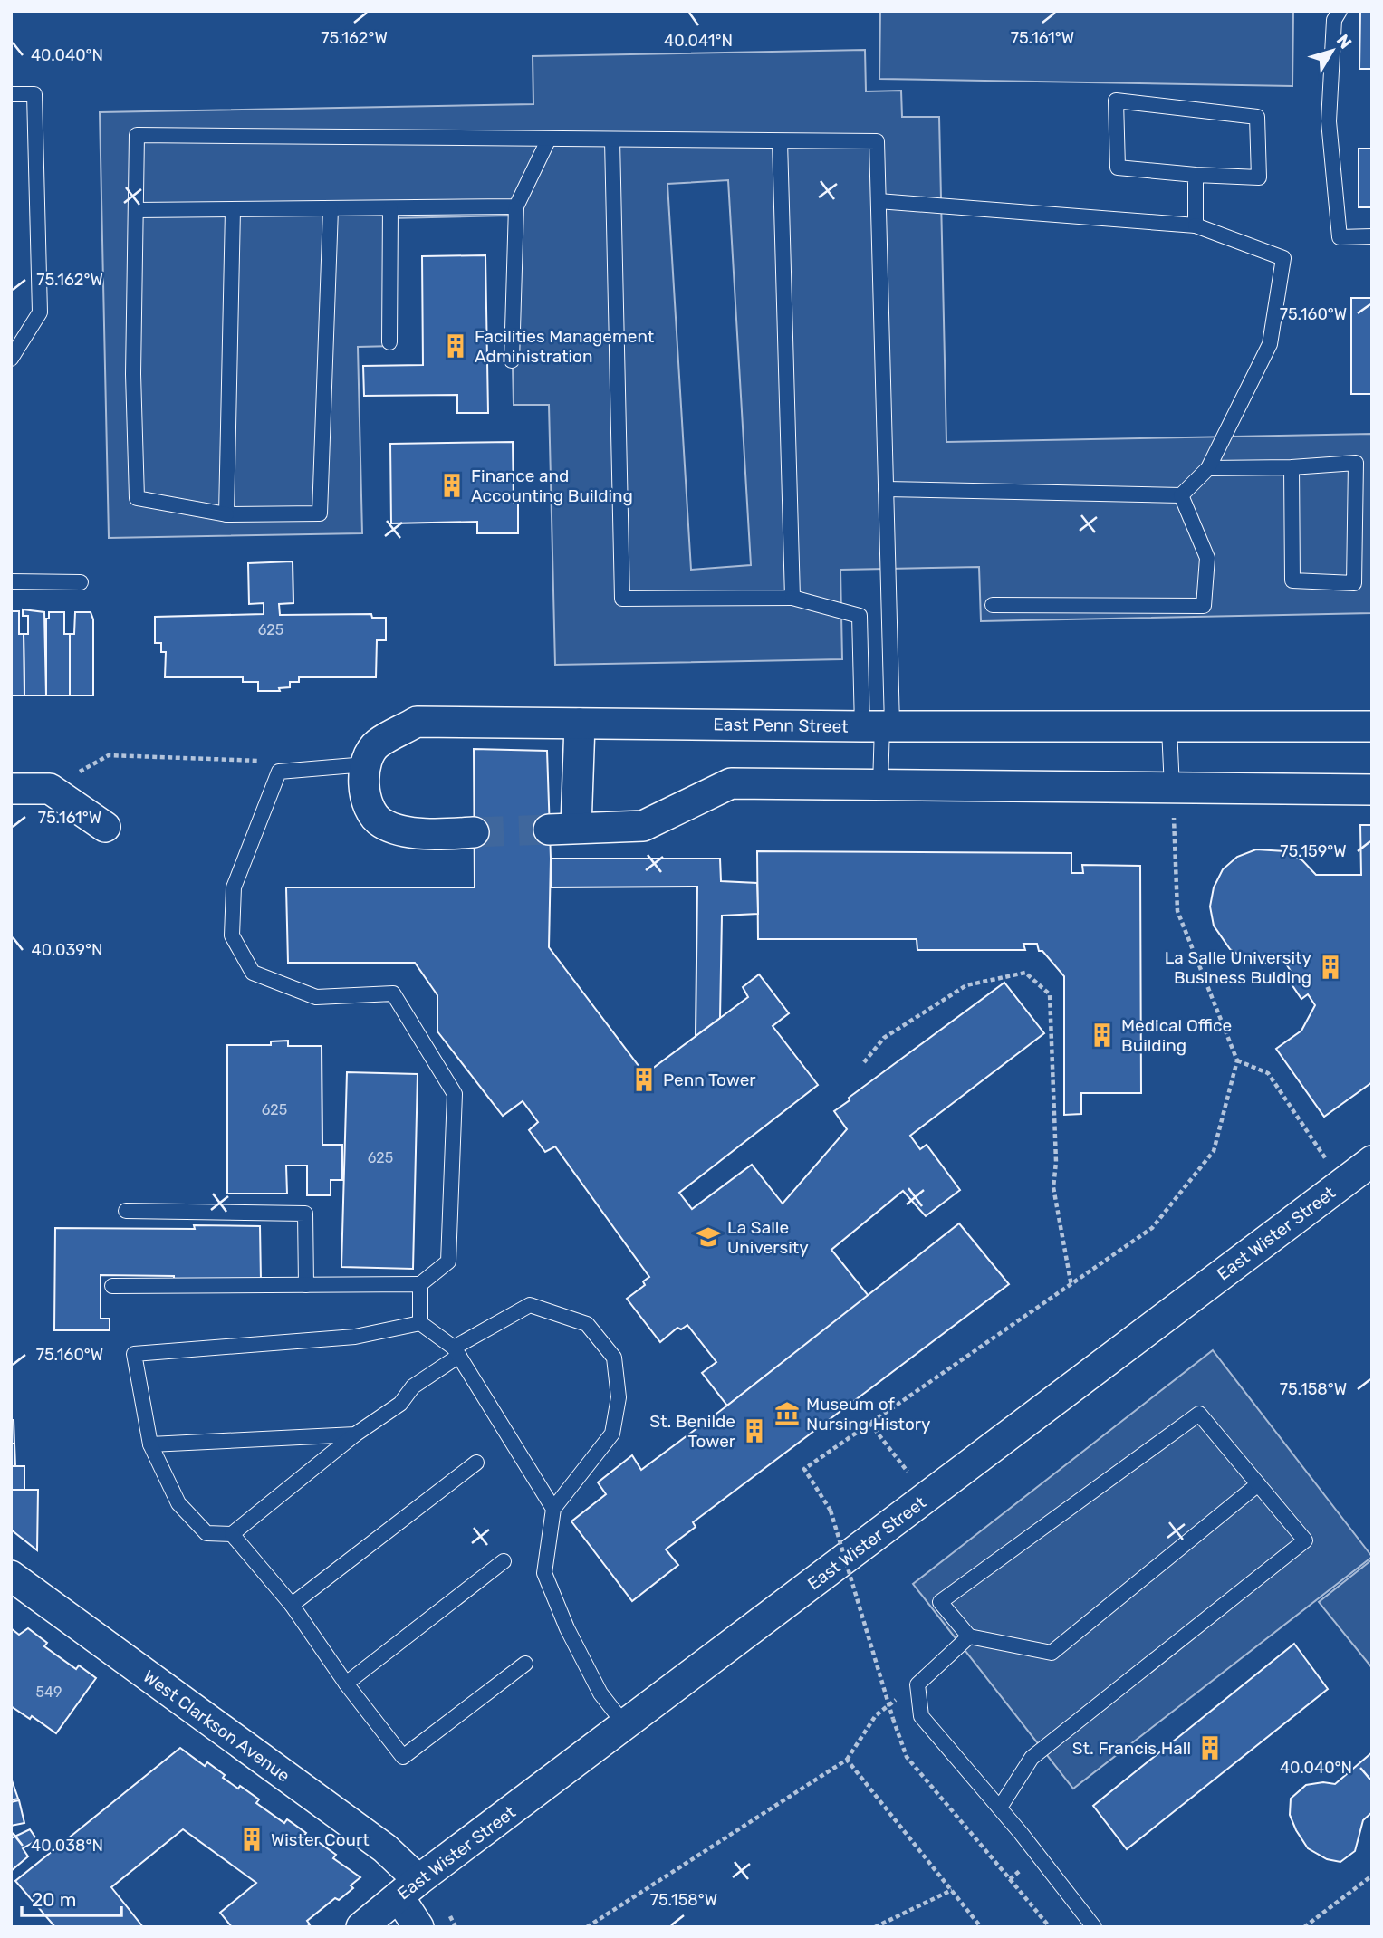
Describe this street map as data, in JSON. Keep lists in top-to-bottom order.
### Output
{
  "streets": {
    "street": ["East Penn Street", "East Wister Street", "West Clarkson Avenue"]
  },
  "crossings": [
    ["East Wister Street", "West Clarkson Avenue"]
  ],
  "places": {
    "building": [
      "Facilities Management Administration",
      "Finance and Accounting Building",
      "La Salle University Business Bulding",
      "Medical Office Building",
      "Penn Tower",
      "St. Benilde Tower",
      "St. Francis Hall",
      "Wister Court"
    ],
    "school or university": ["La Salle University"],
    "museum": ["Museum of Nursing History"]
  },
  "house_numbers": [
    "625",
    "625",
    "625",
    "549"
  ],
  "scale_bar": "20 m",
  "north": "top right",
  "coordinates": [
    "75.162°W",
    "75.161°W",
    "40.041°N",
    "40.040°N",
    "75.160°W",
    "75.159°W",
    "40.039°N",
    "75.158°W",
    "40.038°N"
  ]
}
